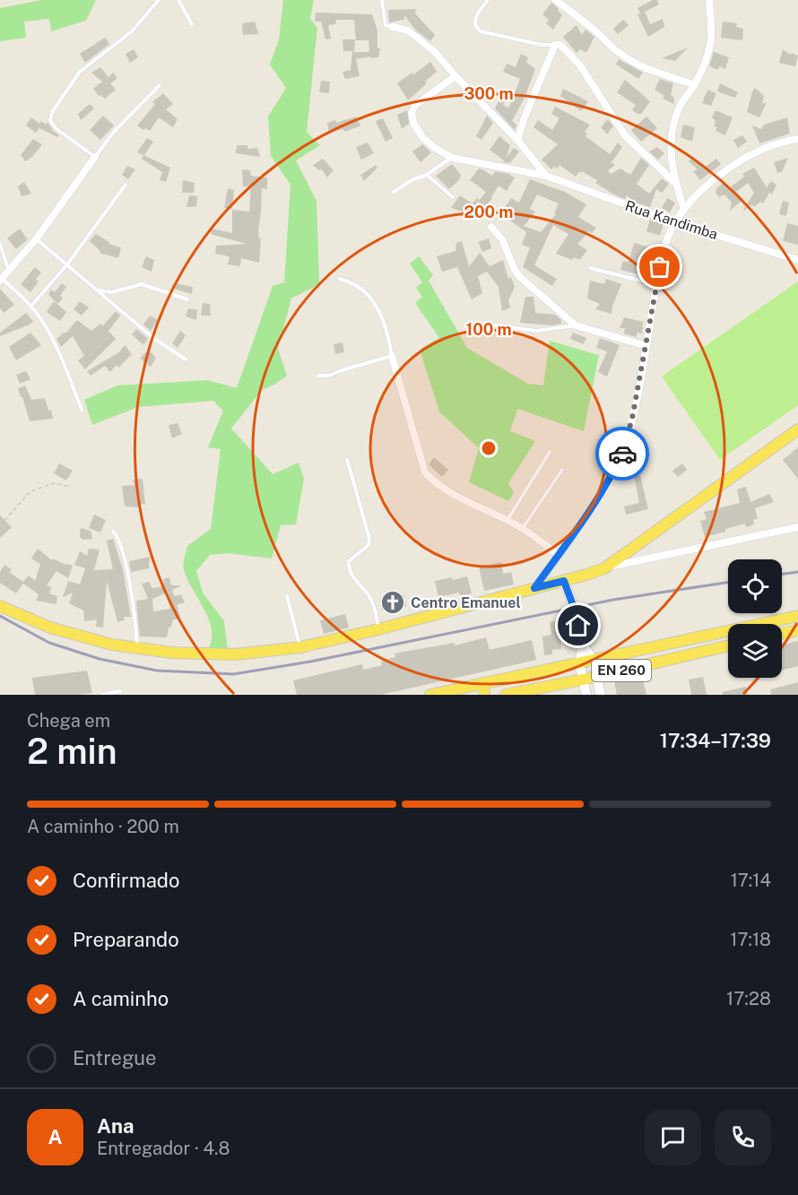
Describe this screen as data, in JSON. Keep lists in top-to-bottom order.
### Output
{
  "streets": {
    "main road": ["EN 260"],
    "street": ["Rua Kandimba"]
  },
  "places": {
    "church": ["Centro Emanuel"]
  },
  "page": {
    "heading": ["2 min", "Chega em", "17:34–17:39"],
    "panel": ["Ana", "Entregador · 4.8"],
    "bar": "A caminho · 200 m",
    "list": [
      ["Confirmado", "17:14"],
      ["Preparando", "17:18"],
      ["A caminho", "17:28"],
      "Entregue"
    ],
    "round": "A"
  },
  "rings": ["300 m", "200 m", "100 m"]
}
